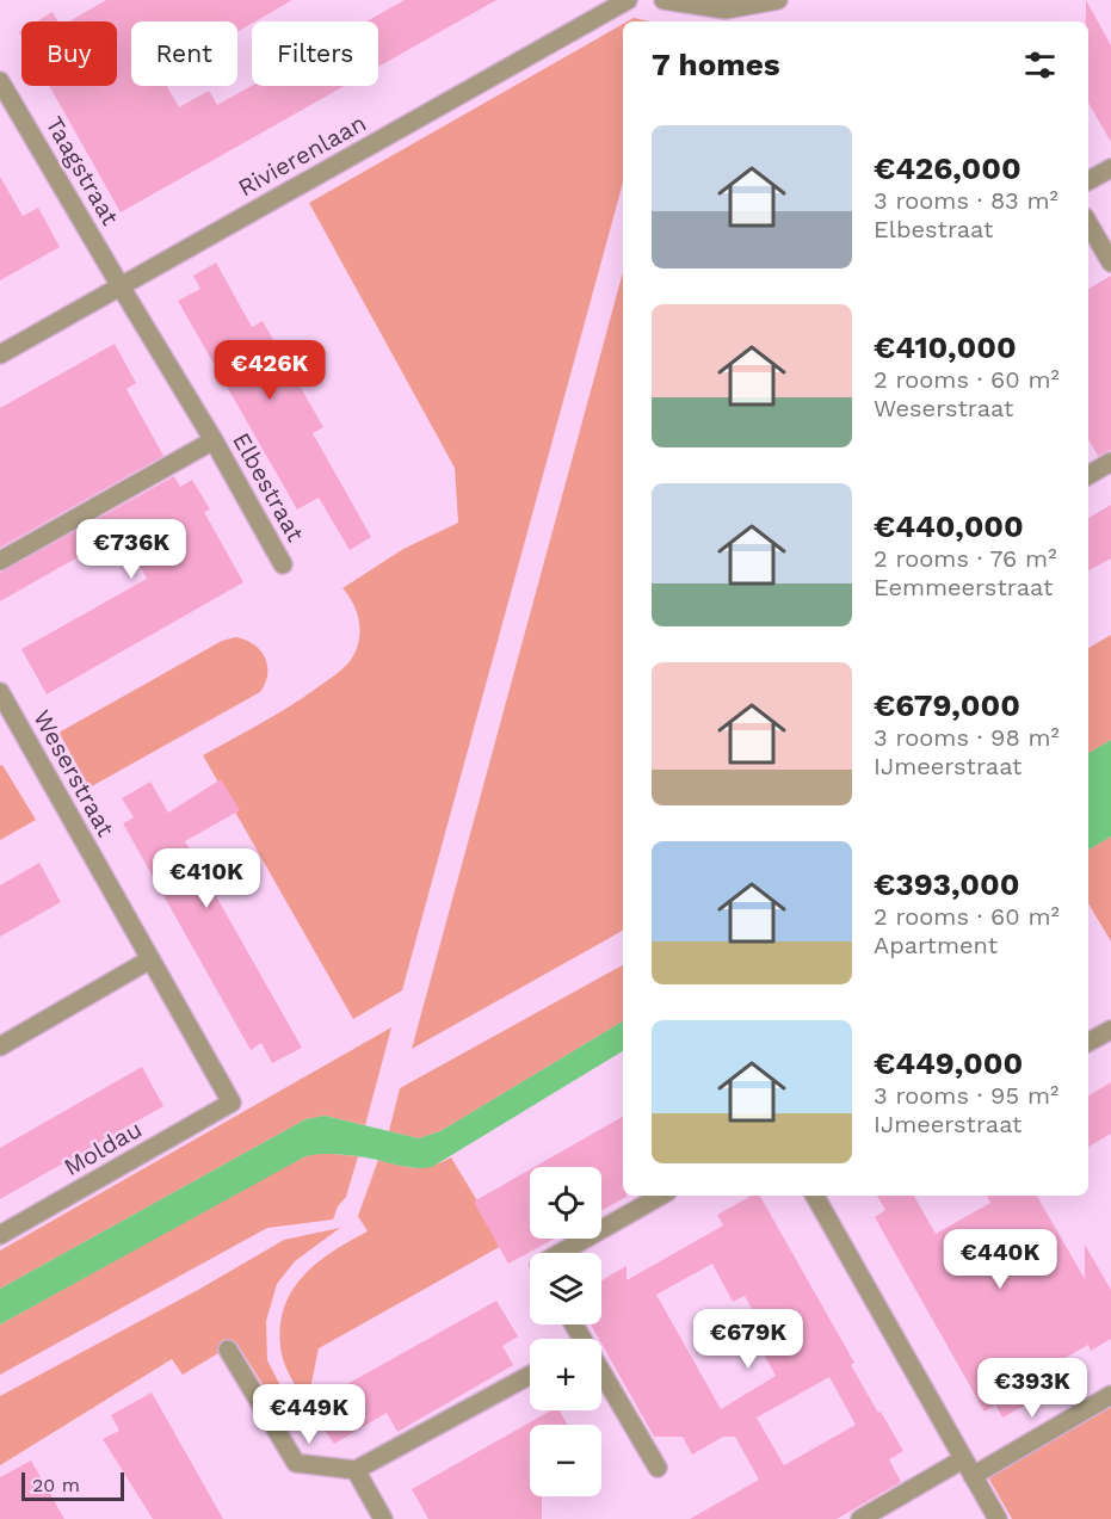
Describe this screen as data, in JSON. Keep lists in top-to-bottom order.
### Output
{
  "streets": {
    "street": [
      "Rivierenlaan",
      "Taagstraat",
      "Elbestraat",
      "Weserstraat",
      "Moldau"
    ]
  },
  "crossings": [
    ["Rivierenlaan", "Taagstraat"],
    ["Rivierenlaan", "Elbestraat"],
    ["Taagstraat", "Elbestraat"],
    ["Weserstraat", "Moldau"]
  ],
  "scale_bar": "20 m",
  "page": {
    "chip": ["Buy", "Rent", "Filters"],
    "heading": "7 homes",
    "list": [
      {
        "name": "€426,000",
        "note": "3 rooms · 83 m² · Elbestraat"
      },
      {
        "name": "€410,000",
        "note": "2 rooms · 60 m² · Weserstraat"
      },
      {
        "name": "€440,000",
        "note": "2 rooms · 76 m² · Eemmeerstraat"
      },
      {
        "name": "€679,000",
        "note": "3 rooms · 98 m² · IJmeerstraat"
      },
      {
        "name": "€393,000",
        "note": "2 rooms · 60 m² · Apartment"
      },
      {
        "name": "€449,000",
        "note": "3 rooms · 95 m² · IJmeerstraat"
      }
    ],
    "price": [
      "€426K",
      "€736K",
      "€410K",
      "€440K",
      "€679K",
      "€393K",
      "€449K"
    ],
    "map_buttons": ["+", "−"],
    "scale": "20 m"
  }
}
